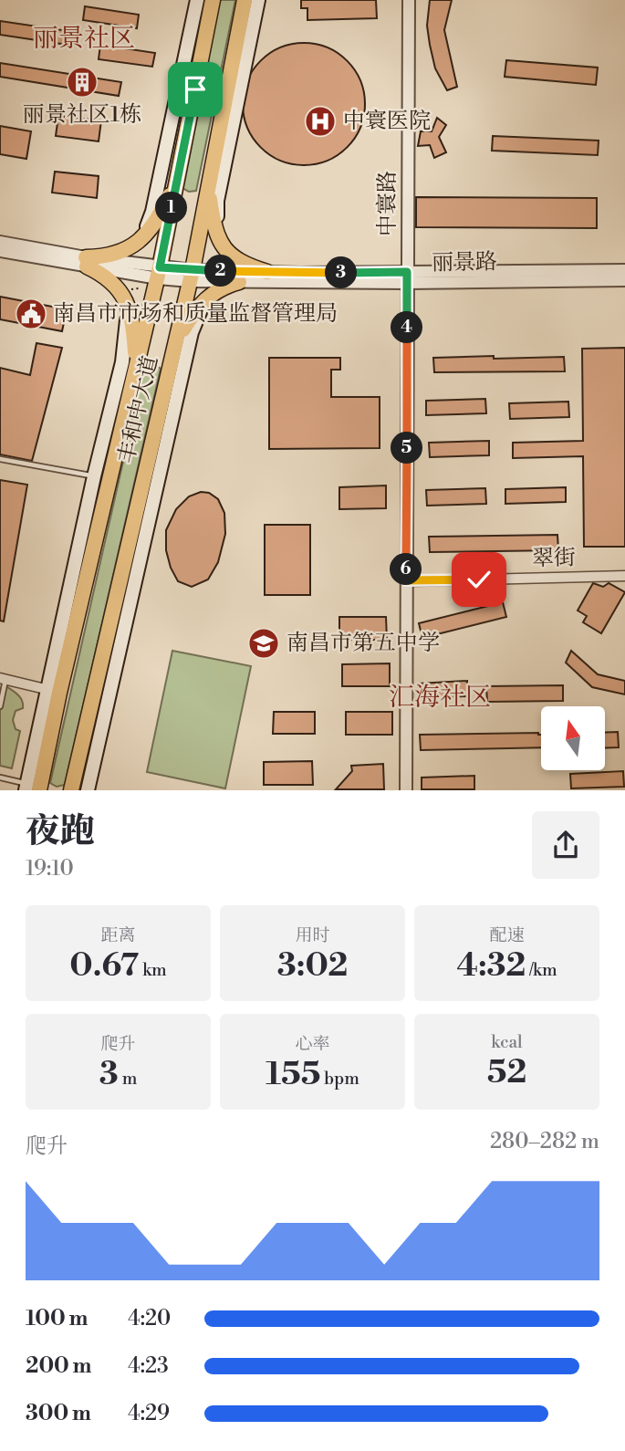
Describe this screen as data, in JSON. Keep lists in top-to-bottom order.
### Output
{
  "streets": {
    "main road": ["丰和中大道"],
    "street": ["中寰路", "丽景路", "翠街"]
  },
  "crossings": [
    ["中寰路", "丽景路"],
    ["中寰路", "翠街"],
    ["丽景路", "丰和中大道"]
  ],
  "districts": ["丽景社区", "汇海社区"],
  "places": {
    "building": ["丽景社区1栋"],
    "hospital": ["中寰医院"],
    "public building": ["南昌市市场和质量监督管理局"],
    "school or university": ["南昌市第五中学"]
  },
  "north": "top",
  "page": {
    "pins": [
      "1",
      "2",
      "3",
      "4",
      "5",
      "6"
    ],
    "heading": ["夜跑", "19:10"],
    "stats": [
      ["距离", "0.67 km"],
      ["用时", "3:02"],
      ["配速", "4:32 /km"],
      ["爬升", "3 m"],
      ["心率", "155 bpm"],
      ["kcal", "52"]
    ],
    "chart": ["爬升", "280–282 m"],
    "list": [
      {
        "name": "100 m",
        "note": "4:20"
      },
      {
        "name": "200 m",
        "note": "4:23"
      },
      {
        "name": "300 m",
        "note": "4:29"
      }
    ]
  }
}
